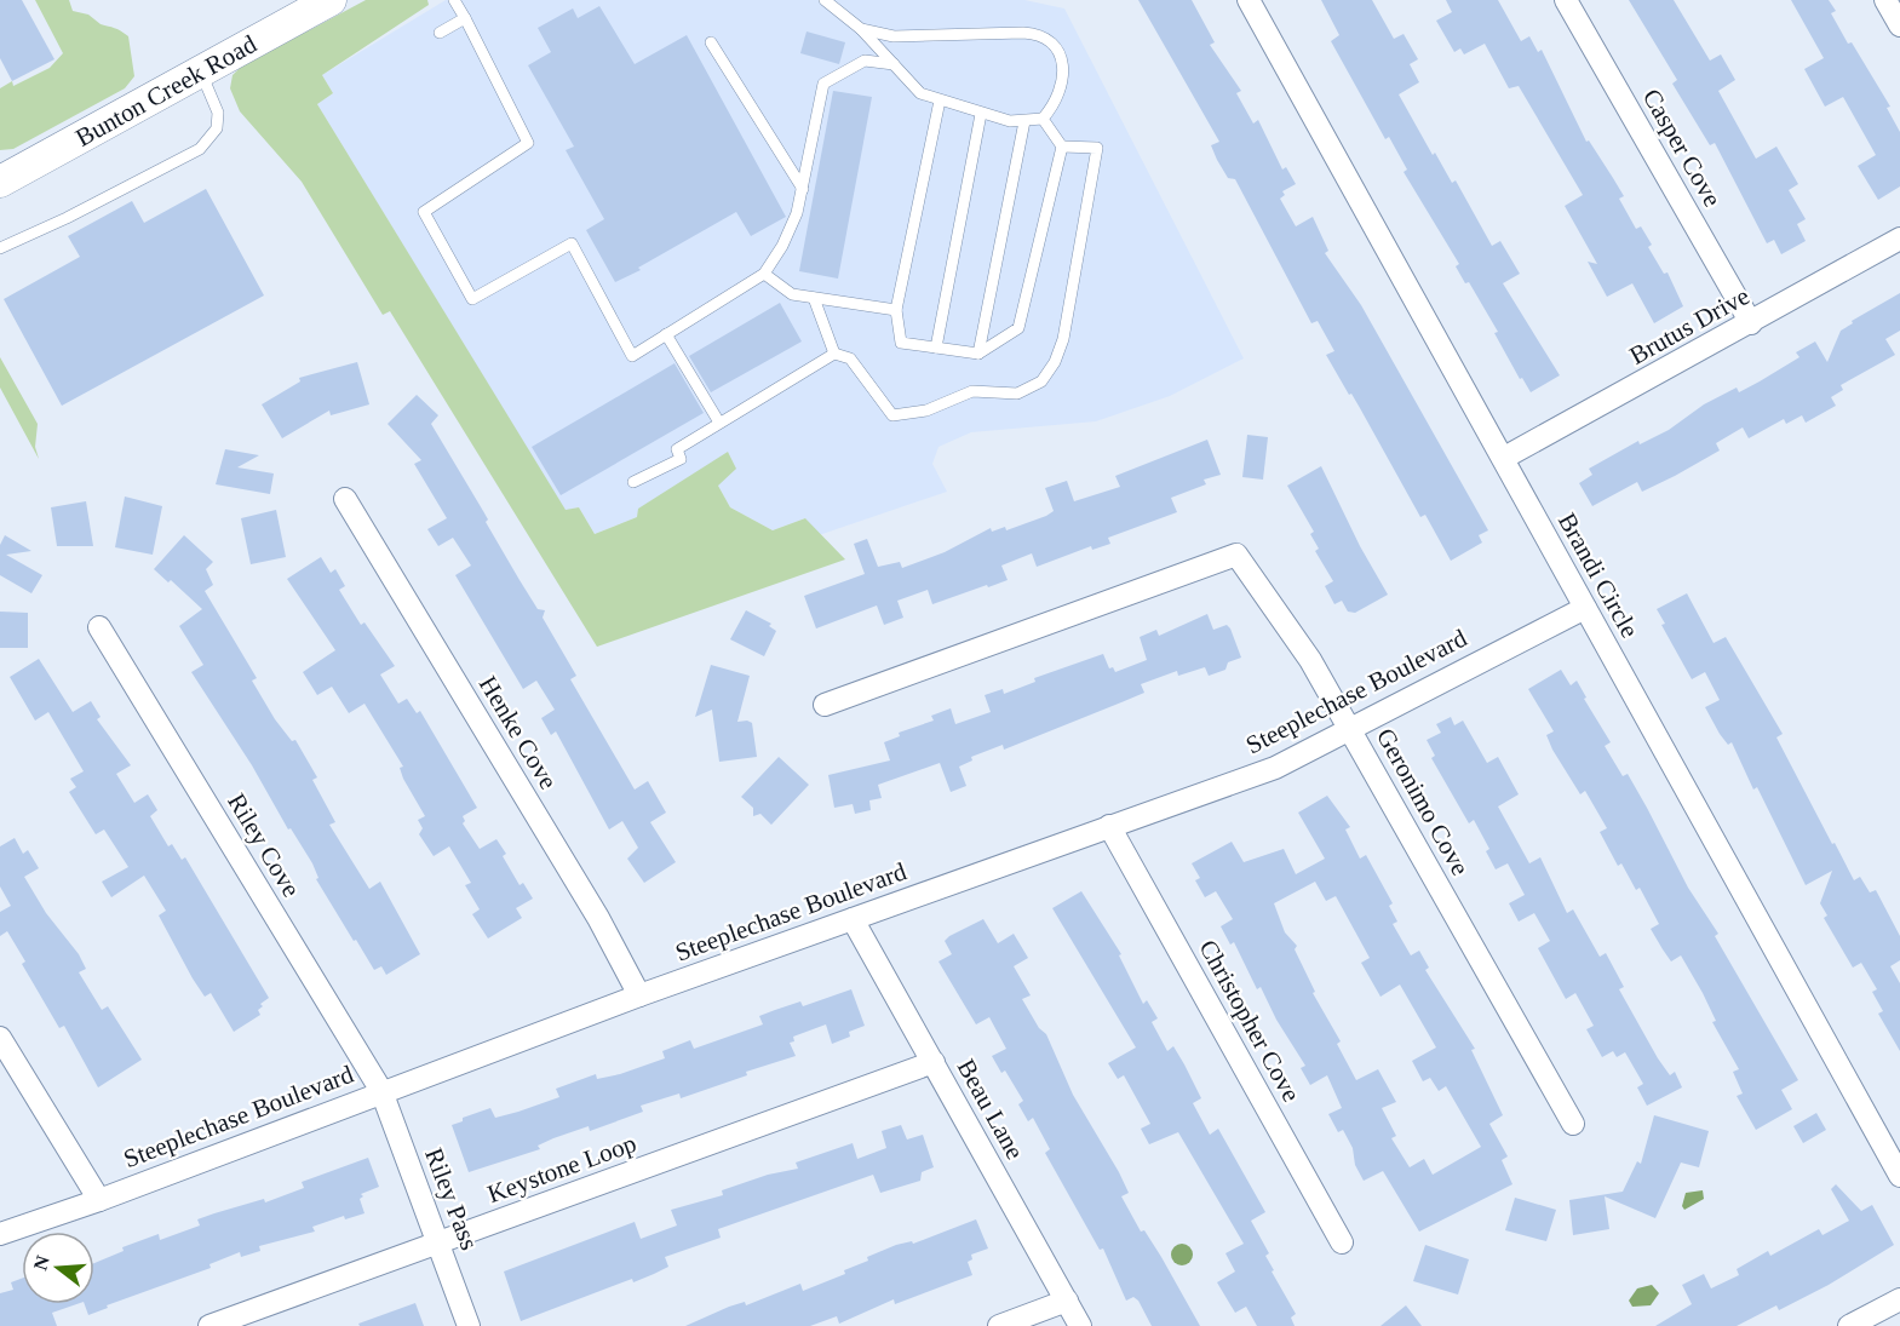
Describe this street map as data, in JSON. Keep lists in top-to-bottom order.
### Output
{
  "streets": {
    "street": [
      "Bunton Creek Road",
      "Casper Cove",
      "Brutus Drive",
      "Brandi Circle",
      "Steeplechase Boulevard",
      "Henke Cove",
      "Geronimo Cove",
      "Riley Cove",
      "Christopher Cove",
      "Beau Lane",
      "Keystone Loop",
      "Riley Pass"
    ]
  },
  "crossings": [
    ["Casper Cove", "Brutus Drive"],
    ["Brutus Drive", "Brandi Circle"],
    ["Brandi Circle", "Steeplechase Boulevard"],
    ["Steeplechase Boulevard", "Henke Cove"],
    ["Steeplechase Boulevard", "Geronimo Cove"],
    ["Steeplechase Boulevard", "Riley Cove"],
    ["Steeplechase Boulevard", "Christopher Cove"],
    ["Steeplechase Boulevard", "Beau Lane"],
    ["Steeplechase Boulevard", "Riley Pass"],
    ["Riley Cove", "Riley Pass"],
    ["Beau Lane", "Keystone Loop"],
    ["Keystone Loop", "Riley Pass"]
  ],
  "north": "left"
}
